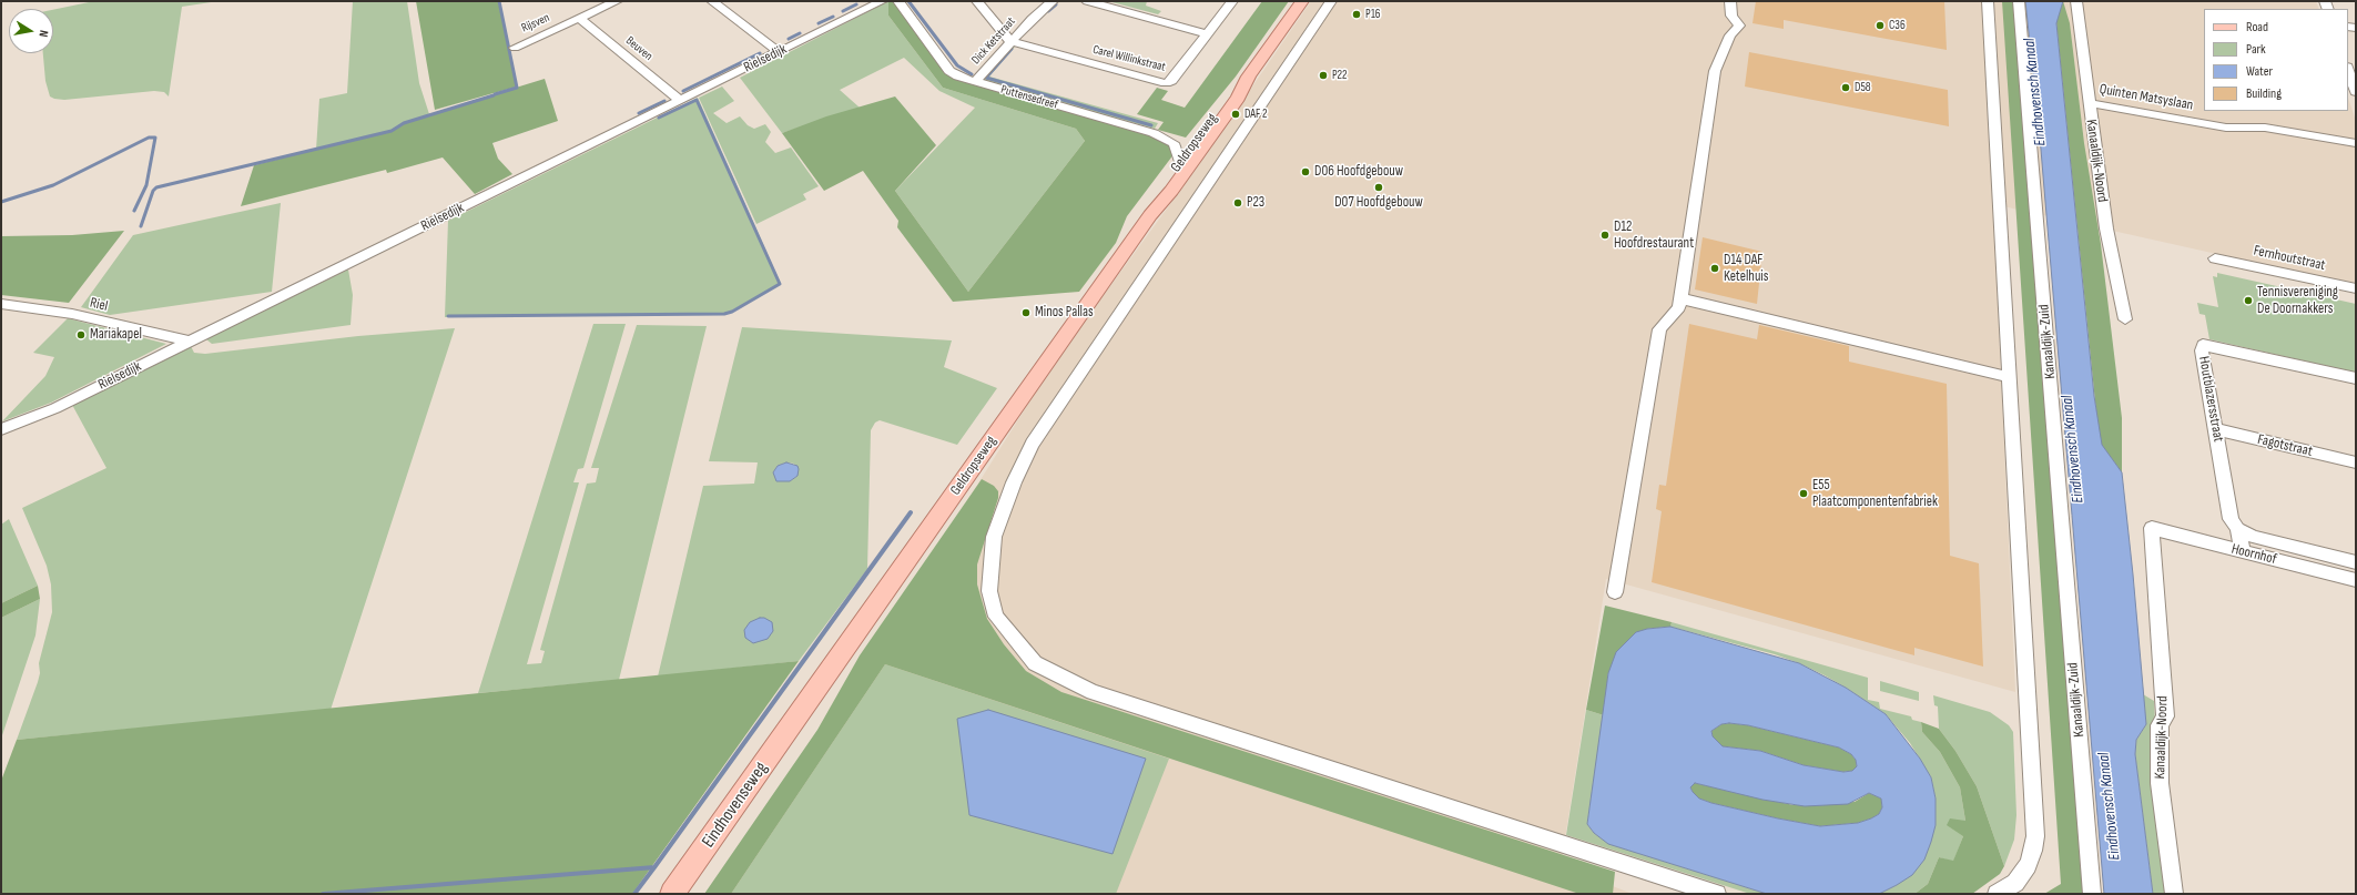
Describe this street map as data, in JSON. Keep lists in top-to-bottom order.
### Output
{
  "streets": {
    "main road": ["Geldropseweg", "Eindhovenseweg"],
    "street": [
      "Rijsven",
      "Dick Ketstraat",
      "Beuven",
      "Rielsedijk",
      "Carel Willinkstraat",
      "Puttensedreef",
      "Quinten Matsyslaan",
      "Kanaaldijk-Noord",
      "Fernhoutstraat",
      "Riel",
      "Kanaaldijk-Zuid",
      "Houtblazersstraat",
      "Fagotstraat",
      "Hoornhof"
    ]
  },
  "crossings": [
    ["Rijsven", "Beuven"],
    ["Dick Ketstraat", "Carel Willinkstraat"],
    ["Dick Ketstraat", "Puttensedreef"],
    ["Beuven", "Rielsedijk"],
    ["Rielsedijk", "Riel"],
    ["Puttensedreef", "Geldropseweg"],
    ["Quinten Matsyslaan", "Kanaaldijk-Noord"],
    ["Geldropseweg", "Eindhovenseweg"],
    ["Kanaaldijk-Noord", "Hoornhof"],
    ["Houtblazersstraat", "Fagotstraat"],
    ["Houtblazersstraat", "Hoornhof"]
  ],
  "water": ["Eindhovensch Kanaal"],
  "places": [
    "P16",
    "C36",
    "P22",
    "D58",
    "DAF 2",
    "D06 Hoofdgebouw",
    "D07 Hoofdgebouw",
    "P23",
    "D12 Hoofdrestaurant",
    "D14 DAF Ketelhuis",
    "Tennisvereniging De Doornakkers",
    "Minos Pallas",
    "Mariakapel",
    "E55 Plaatcomponentenfabriek"
  ],
  "legend": [
    "Road",
    "Park",
    "Water",
    "Building"
  ],
  "north": "right"
}
